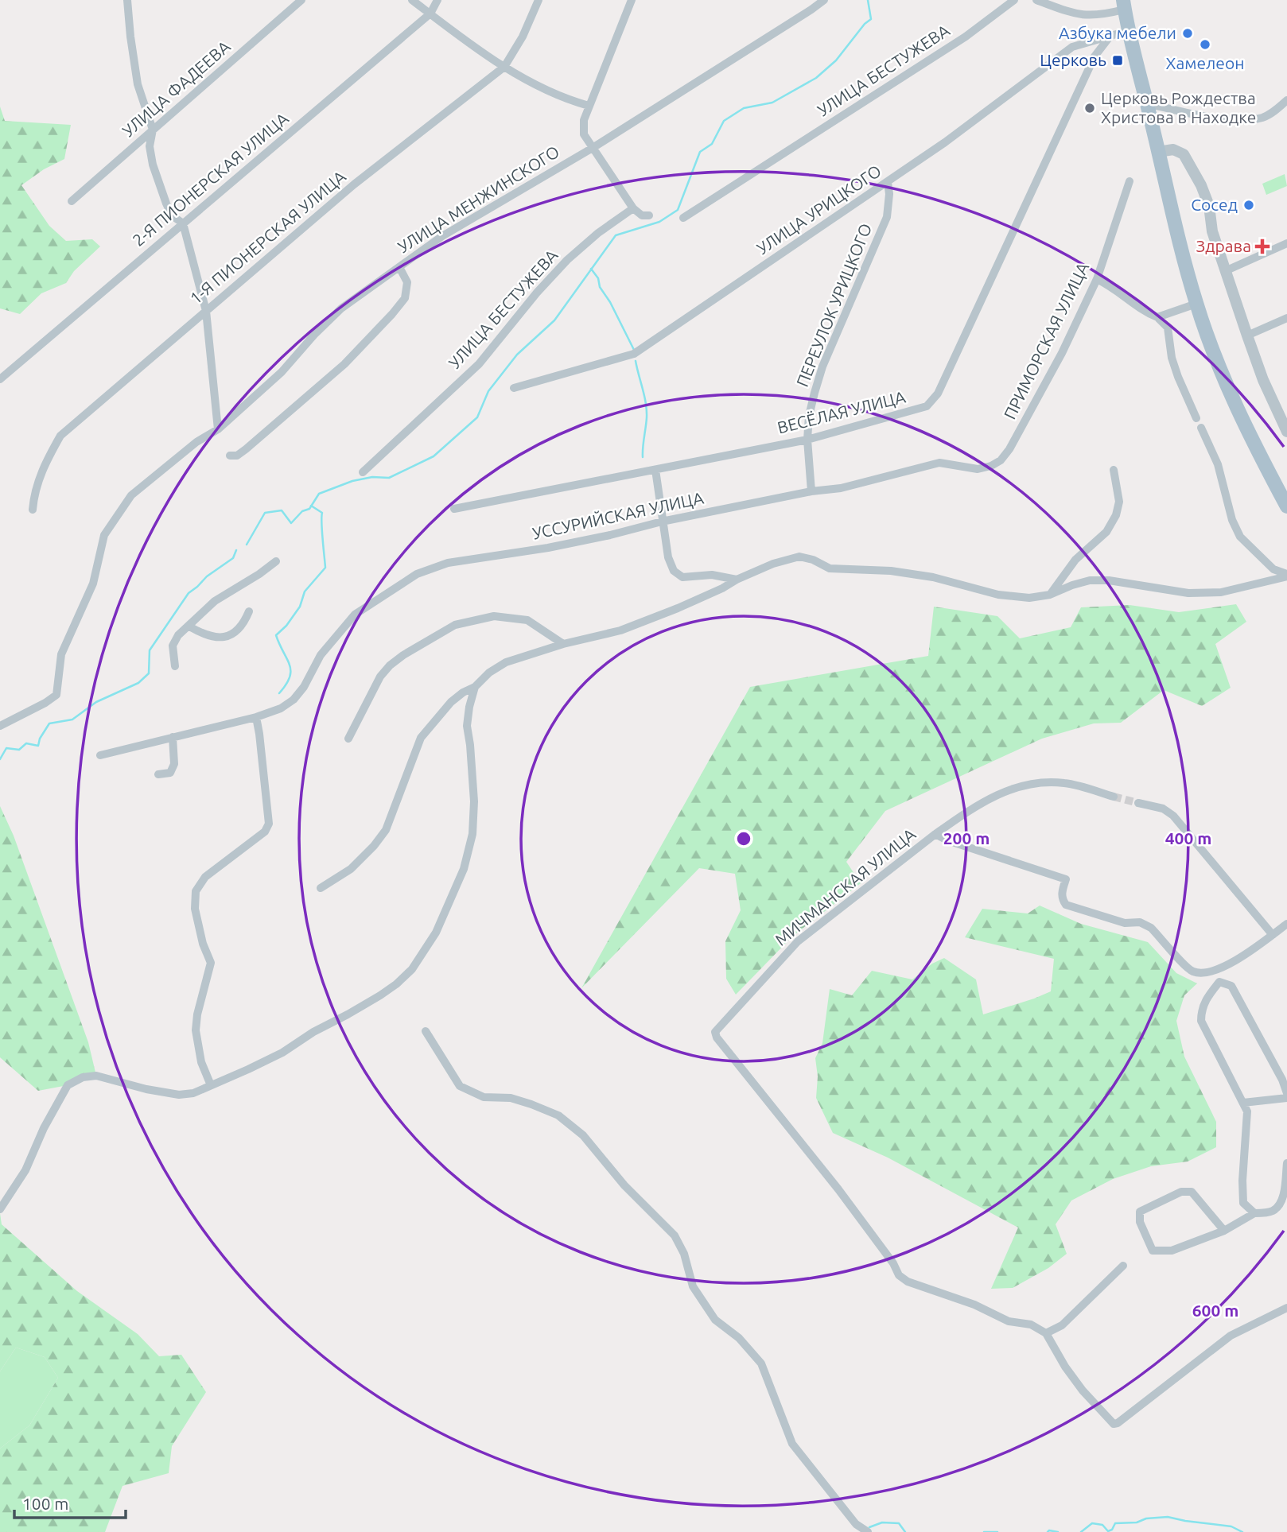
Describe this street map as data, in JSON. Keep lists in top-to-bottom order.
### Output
{
  "streets": {
    "street": [
      "УЛИЦА БЕСТУЖЕВА",
      "УЛИЦА ФАДЕЕВА",
      "2-Я ПИОНЕРСКАЯ УЛИЦА",
      "УЛИЦА МЕНЖИНСКОГО",
      "УЛИЦА УРИЦКОГО",
      "1-Я ПИОНЕРСКАЯ УЛИЦА",
      "ПЕРЕУЛОК УРИЦКОГО",
      "ПРИМОРСКАЯ УЛИЦА",
      "ВЕСЁЛАЯ УЛИЦА",
      "УССУРИЙСКАЯ УЛИЦА",
      "МИЧМАНСКАЯ УЛИЦА"
    ]
  },
  "crossings": [
    ["УЛИЦА УРИЦКОГО", "ПЕРЕУЛОК УРИЦКОГО"],
    ["УЛИЦА УРИЦКОГО", "ВЕСЁЛАЯ УЛИЦА"],
    ["ПЕРЕУЛОК УРИЦКОГО", "ВЕСЁЛАЯ УЛИЦА"],
    ["ПЕРЕУЛОК УРИЦКОГО", "УССУРИЙСКАЯ УЛИЦА"],
    ["ПРИМОРСКАЯ УЛИЦА", "УССУРИЙСКАЯ УЛИЦА"]
  ],
  "places": {
    "other": [
      "Азбука мебели",
      "Хамелеон",
      "Церковь Рождества Христова в Находке",
      "Сосед"
    ],
    "transit": ["Церковь"],
    "health": ["Здрава"]
  },
  "scale_bar": "100 m",
  "rings": ["200 m", "400 m", "600 m"]
}
